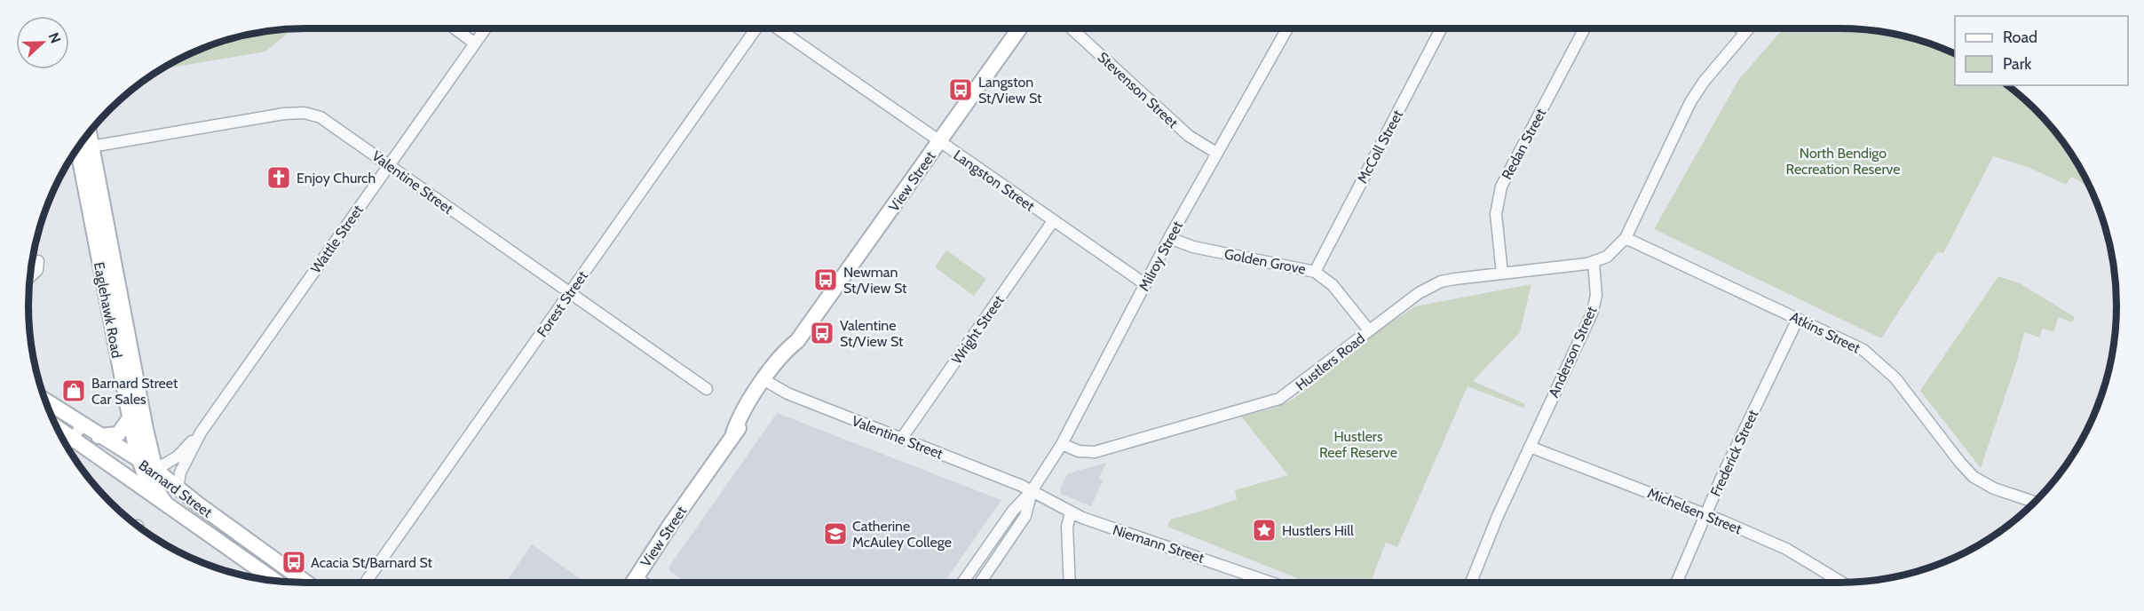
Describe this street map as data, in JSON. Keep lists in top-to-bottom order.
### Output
{
  "streets": {
    "main road": ["View Street", "Eaglehawk Road", "Barnard Street"],
    "street": [
      "Stevenson Street",
      "Redan Street",
      "McColl Street",
      "Langston Street",
      "Valentine Street",
      "Wattle Street",
      "Milroy Street",
      "Golden Grove",
      "Forest Street",
      "Wright Street",
      "Atkins Street",
      "Anderson Street",
      "Hustlers Road",
      "Frederick Street",
      "Michelsen Street",
      "Niemann Street"
    ]
  },
  "crossings": [
    ["Stevenson Street", "Milroy Street"],
    ["Redan Street", "Hustlers Road"],
    ["McColl Street", "Golden Grove"],
    ["Langston Street", "View Street"],
    ["Langston Street", "Milroy Street"],
    ["Langston Street", "Wright Street"],
    ["View Street", "Valentine Street"],
    ["Valentine Street", "Wattle Street"],
    ["Valentine Street", "Milroy Street"],
    ["Valentine Street", "Forest Street"],
    ["Valentine Street", "Eaglehawk Road"],
    ["Valentine Street", "Wright Street"],
    ["Valentine Street", "Niemann Street"],
    ["Wattle Street", "Eaglehawk Road"],
    ["Wattle Street", "Barnard Street"],
    ["Milroy Street", "Golden Grove"],
    ["Milroy Street", "Hustlers Road"],
    ["Milroy Street", "Niemann Street"],
    ["Golden Grove", "Hustlers Road"],
    ["Eaglehawk Road", "Barnard Street"],
    ["Atkins Street", "Frederick Street"],
    ["Anderson Street", "Hustlers Road"],
    ["Anderson Street", "Michelsen Street"],
    ["Frederick Street", "Michelsen Street"]
  ],
  "parks": ["North Bendigo Recreation Reserve", "Hustlers Reef Reserve"],
  "places": {
    "bus stop": [
      "Langston St/View St",
      "Newman St/View St",
      "Valentine St/View St",
      "Acacia St/Barnard St"
    ],
    "church": ["Enjoy Church"],
    "shop": ["Barnard Street Car Sales"],
    "place": ["Hustlers Hill"],
    "school or university": ["Catherine McAuley College"]
  },
  "legend": ["Road", "Park"],
  "north": "right"
}
